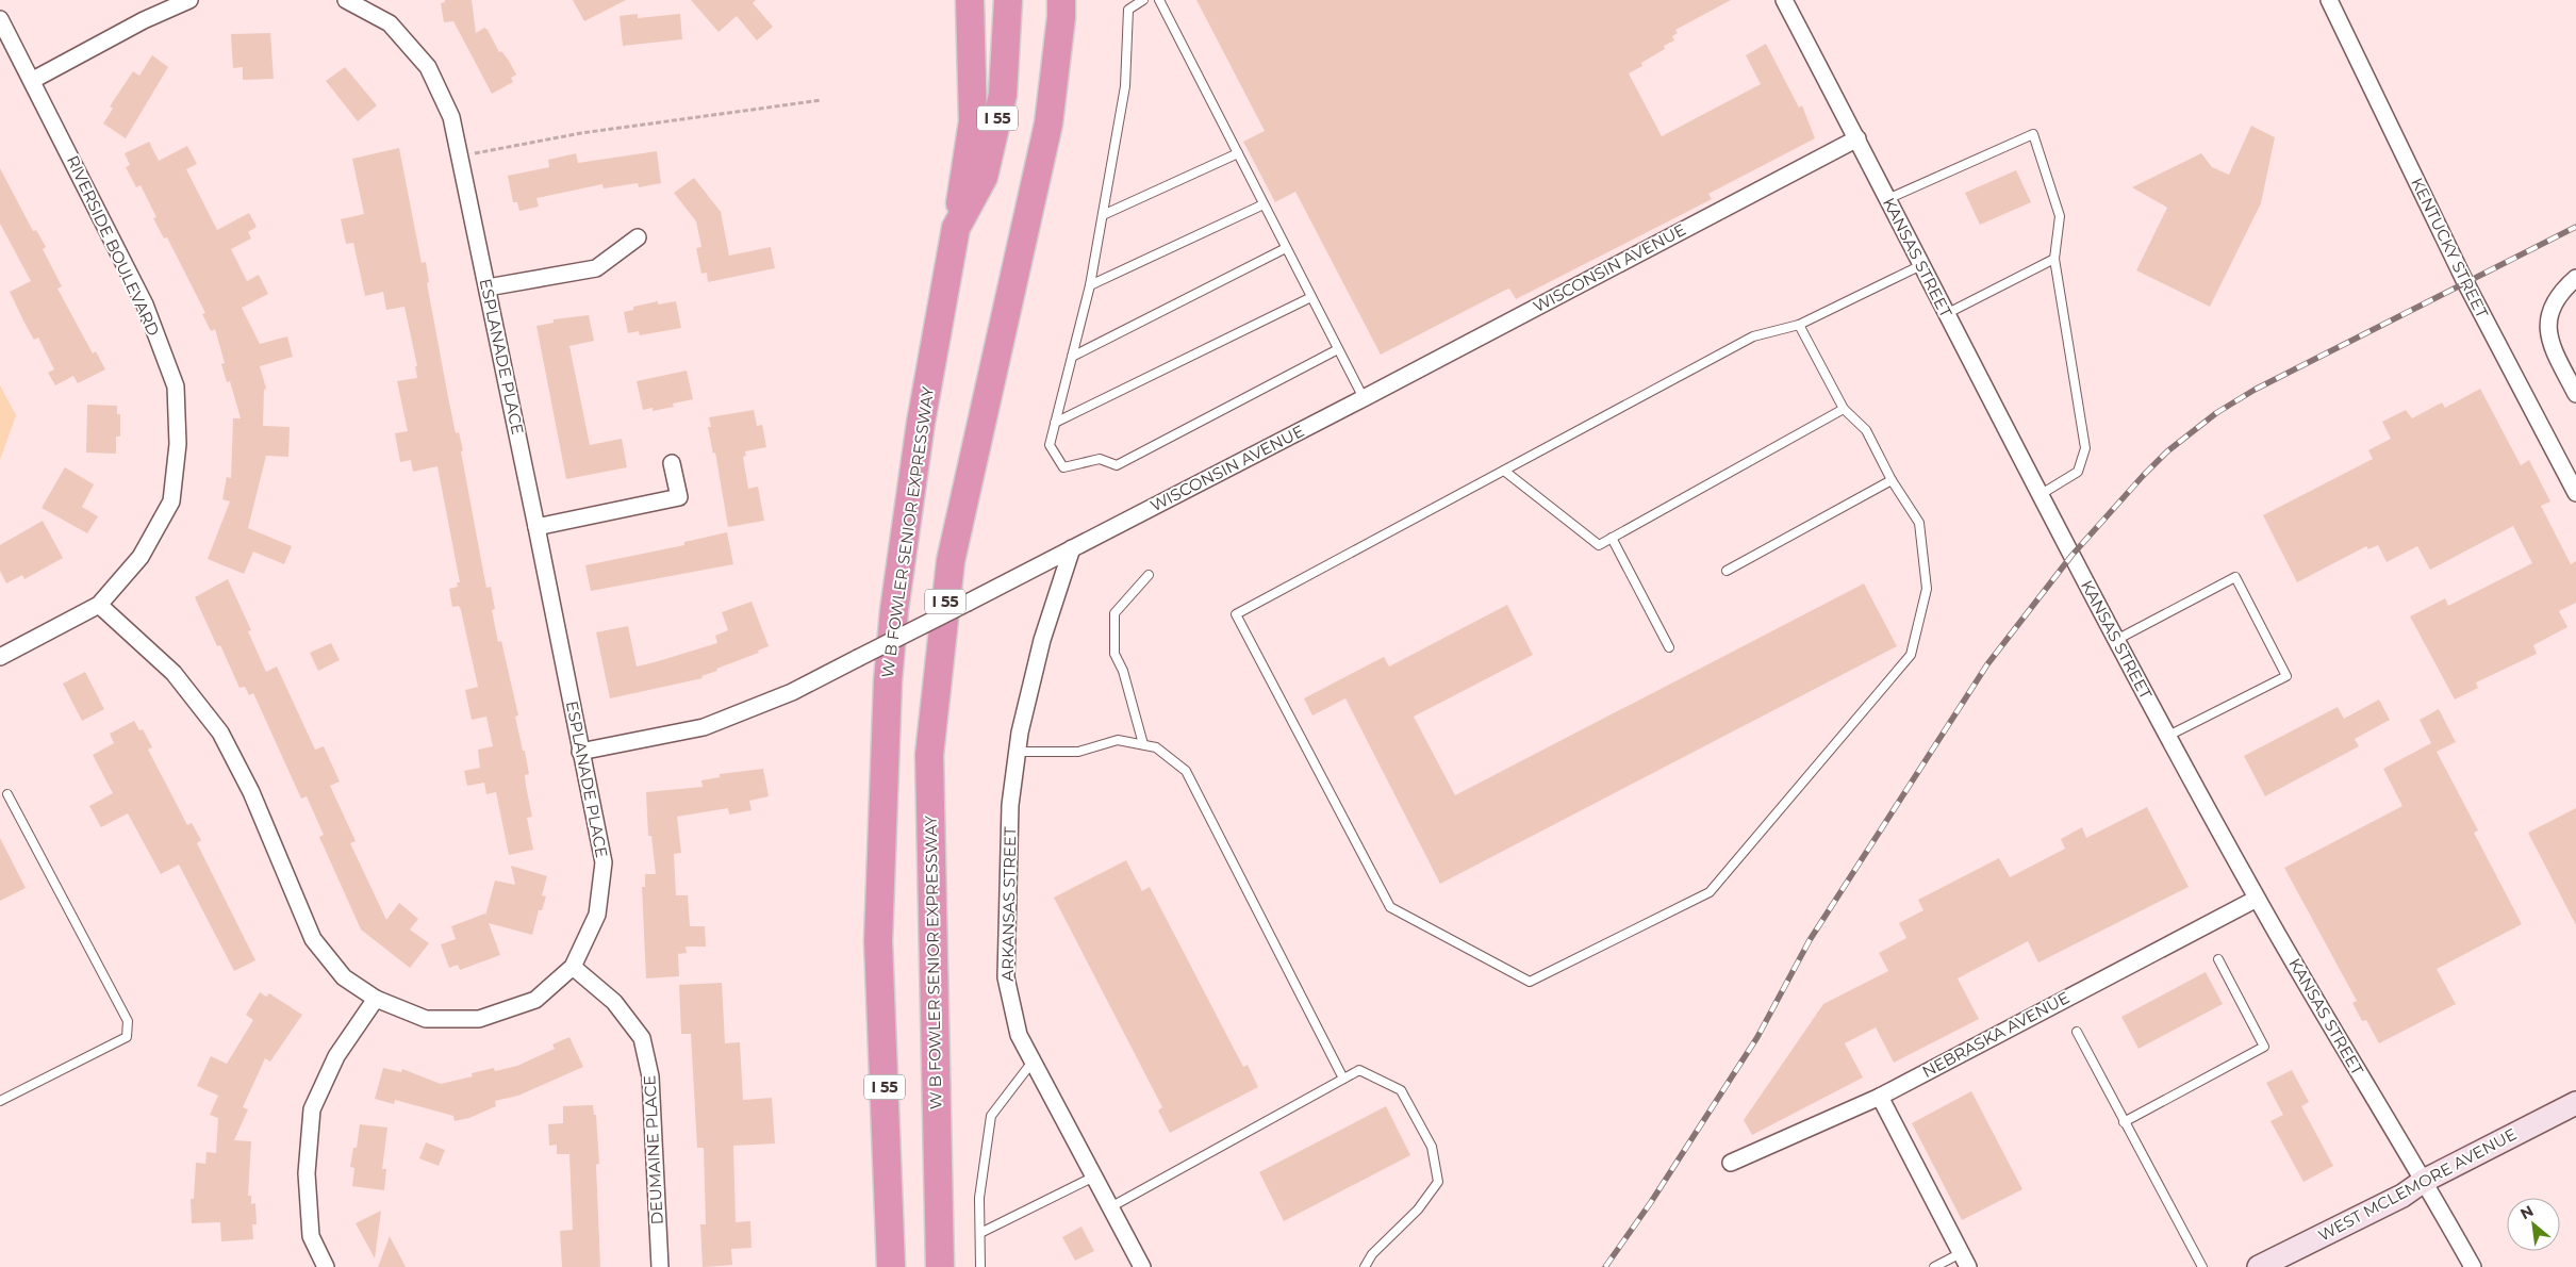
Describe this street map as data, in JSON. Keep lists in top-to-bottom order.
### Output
{
  "streets": {
    "highway": ["I 55", "W B FOWLER SENIOR EXPRESSWAY"],
    "main road": ["WEST MCLEMORE AVENUE"],
    "street": [
      "RIVERSIDE BOULEVARD",
      "KENTUCKY STREET",
      "KANSAS STREET",
      "WISCONSIN AVENUE",
      "ESPLANADE PLACE",
      "ARKANSAS STREET",
      "NEBRASKA AVENUE",
      "DEUMAINE PLACE"
    ]
  },
  "crossings": [
    ["RIVERSIDE BOULEVARD", "ESPLANADE PLACE"],
    ["KANSAS STREET", "WISCONSIN AVENUE"],
    ["KANSAS STREET", "NEBRASKA AVENUE"],
    ["KANSAS STREET", "WEST MCLEMORE AVENUE"],
    ["WISCONSIN AVENUE", "ESPLANADE PLACE"],
    ["WISCONSIN AVENUE", "ARKANSAS STREET"],
    ["ESPLANADE PLACE", "DEUMAINE PLACE"]
  ],
  "north": "top left"
}
